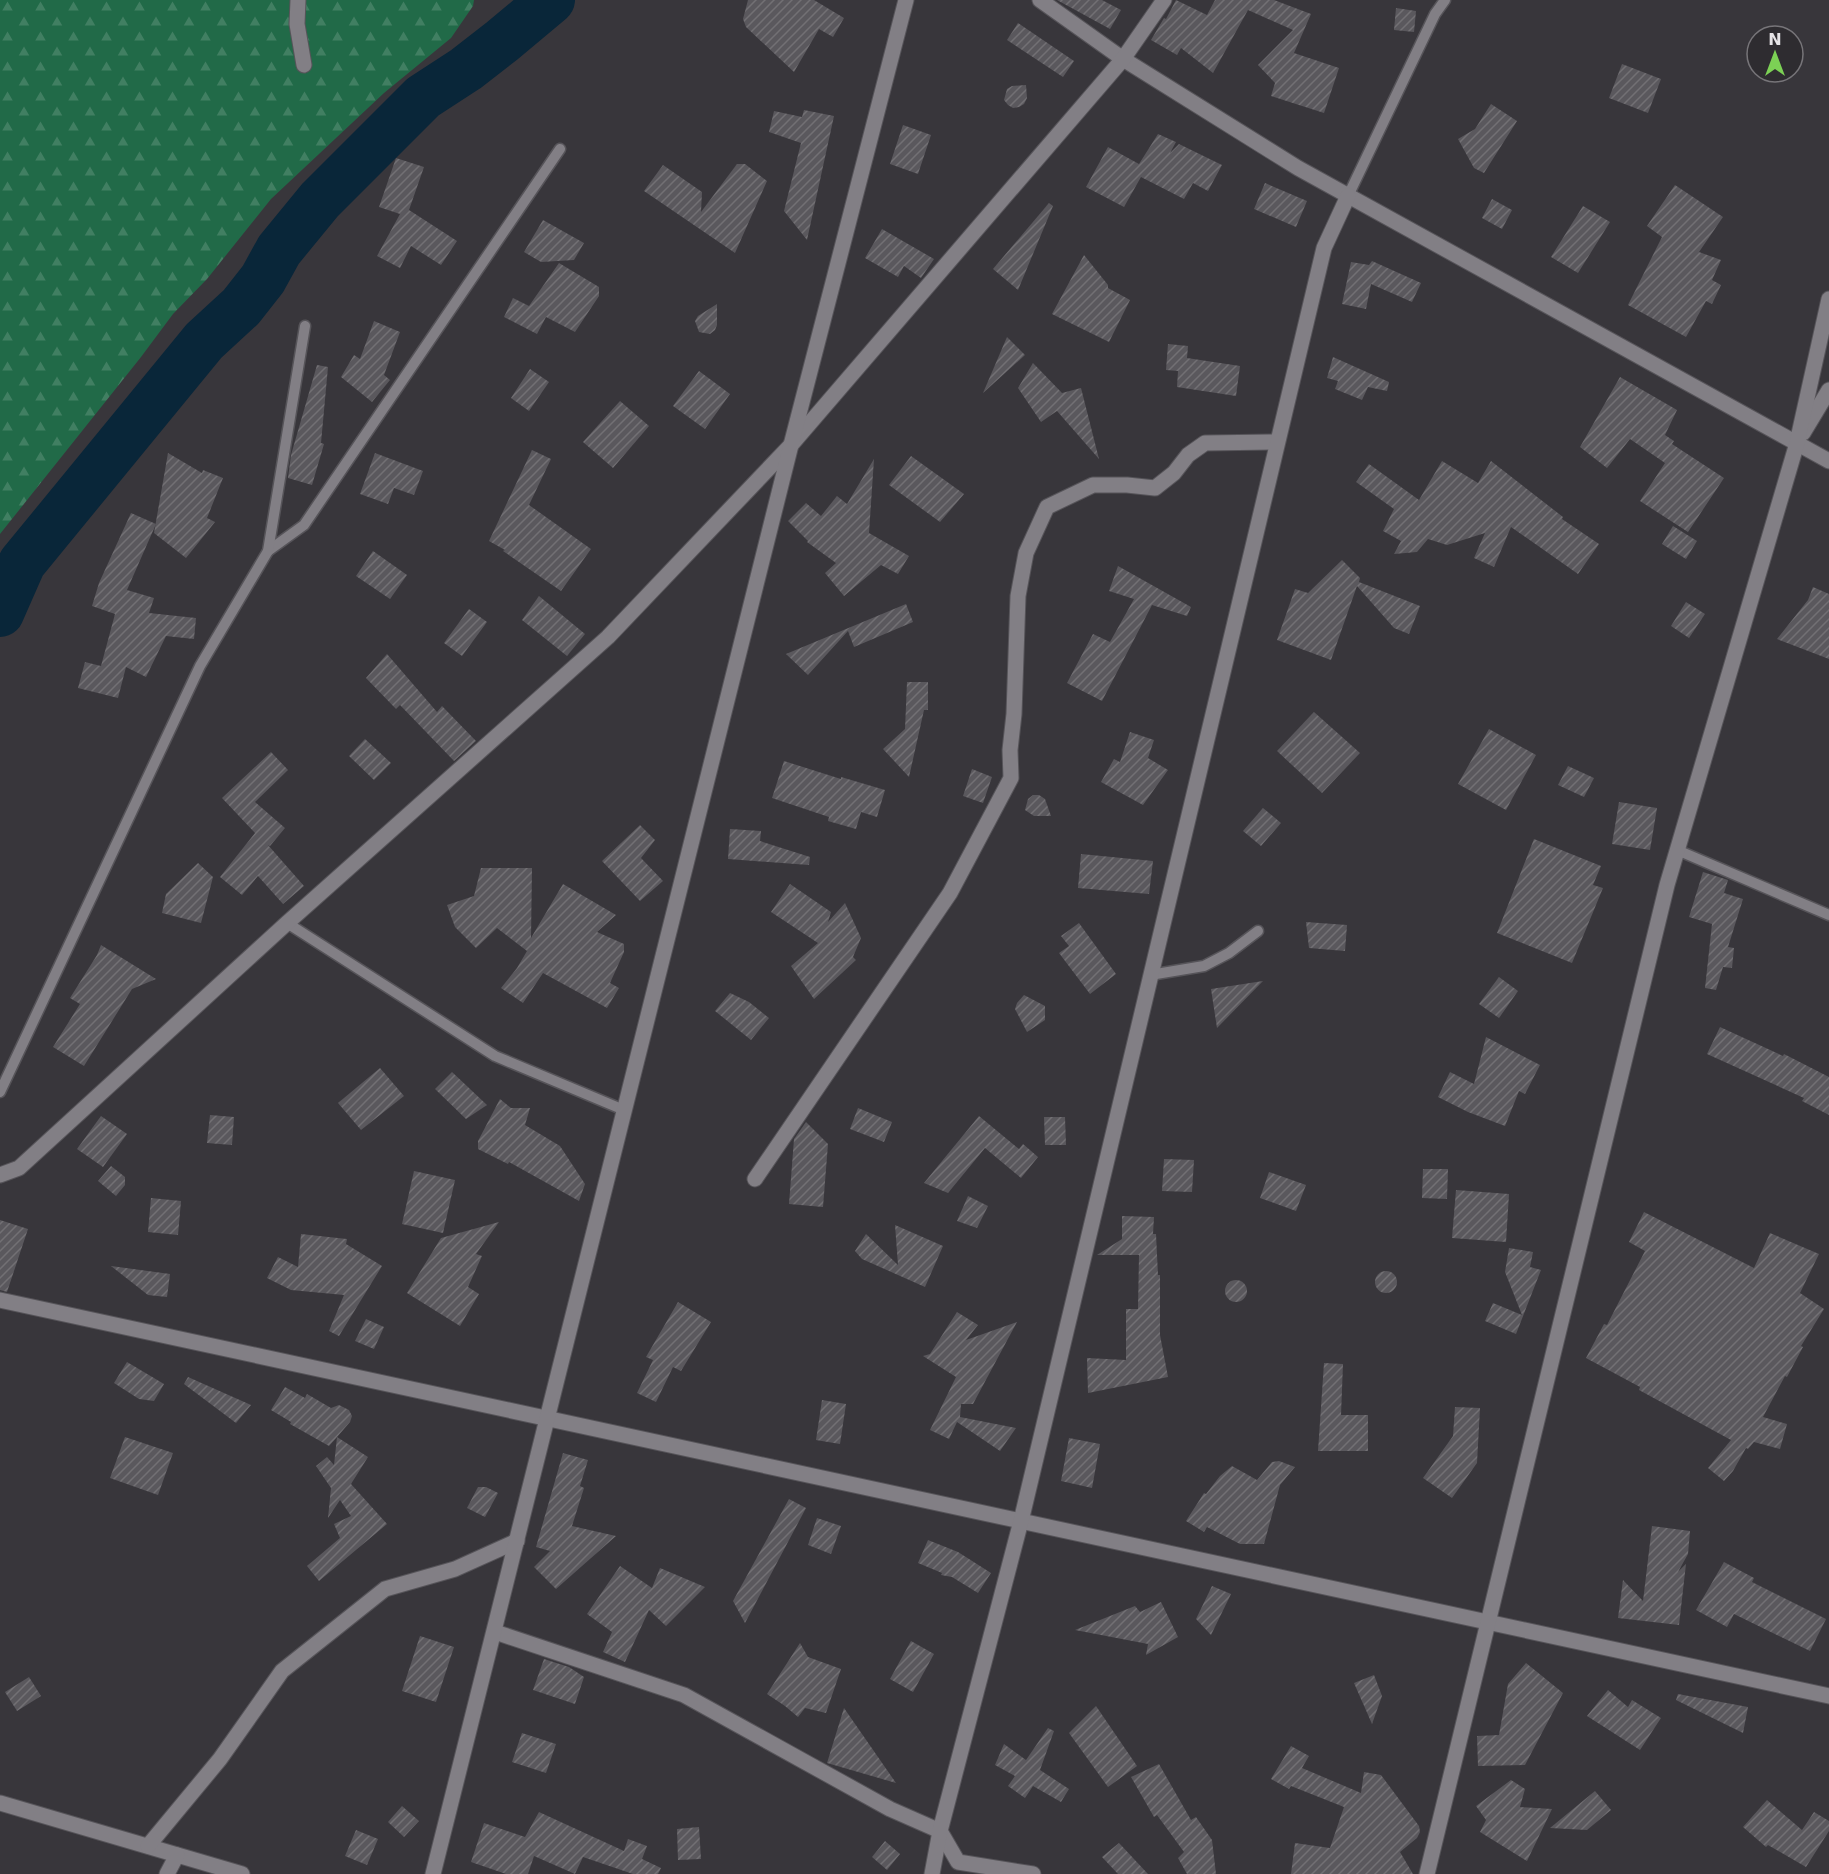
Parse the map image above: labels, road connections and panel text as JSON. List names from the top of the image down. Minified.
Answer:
{"north":"top"}
